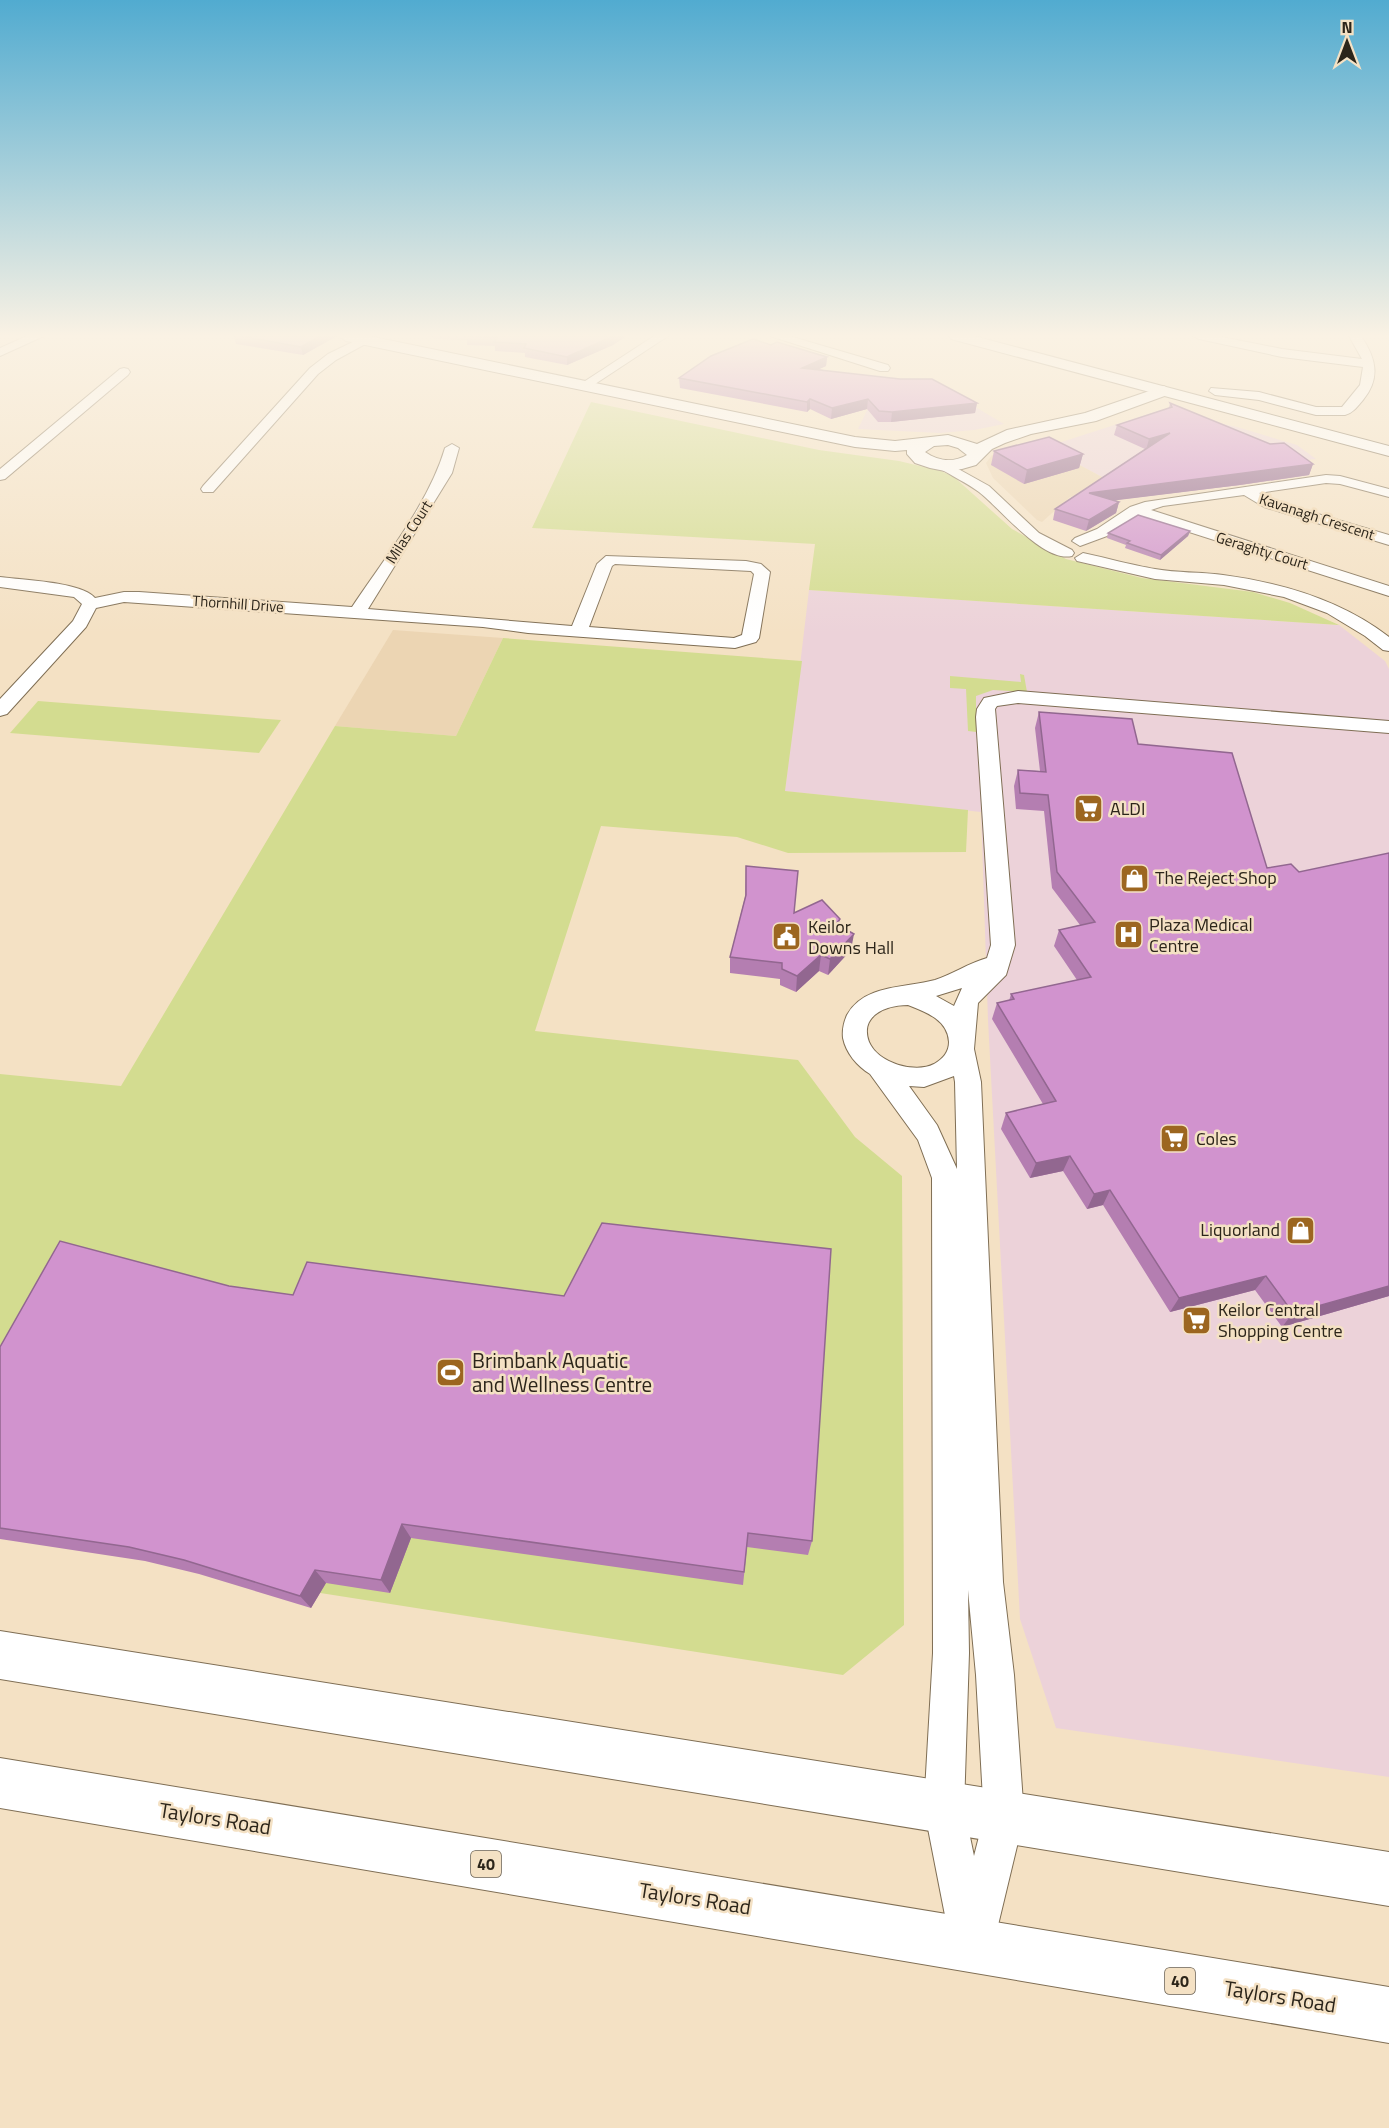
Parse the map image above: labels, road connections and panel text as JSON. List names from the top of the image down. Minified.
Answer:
{"streets":{"main road":["Taylors Road","40"],"street":["Kavanagh Crescent","Milas Court","Geraghty Court","Thornhill Drive"]},"crossings":[["Kavanagh Crescent","Geraghty Court"],["Milas Court","Thornhill Drive"]],"places":{"supermarket":["ALDI","Coles","Keilor Central Shopping Centre"],"shop":["The Reject Shop","Liquorland"],"hospital":["Plaza Medical Centre"],"public building":["Keilor Downs Hall"],"sports":["Brimbank Aquatic and Wellness Centre"]},"north":"top"}
